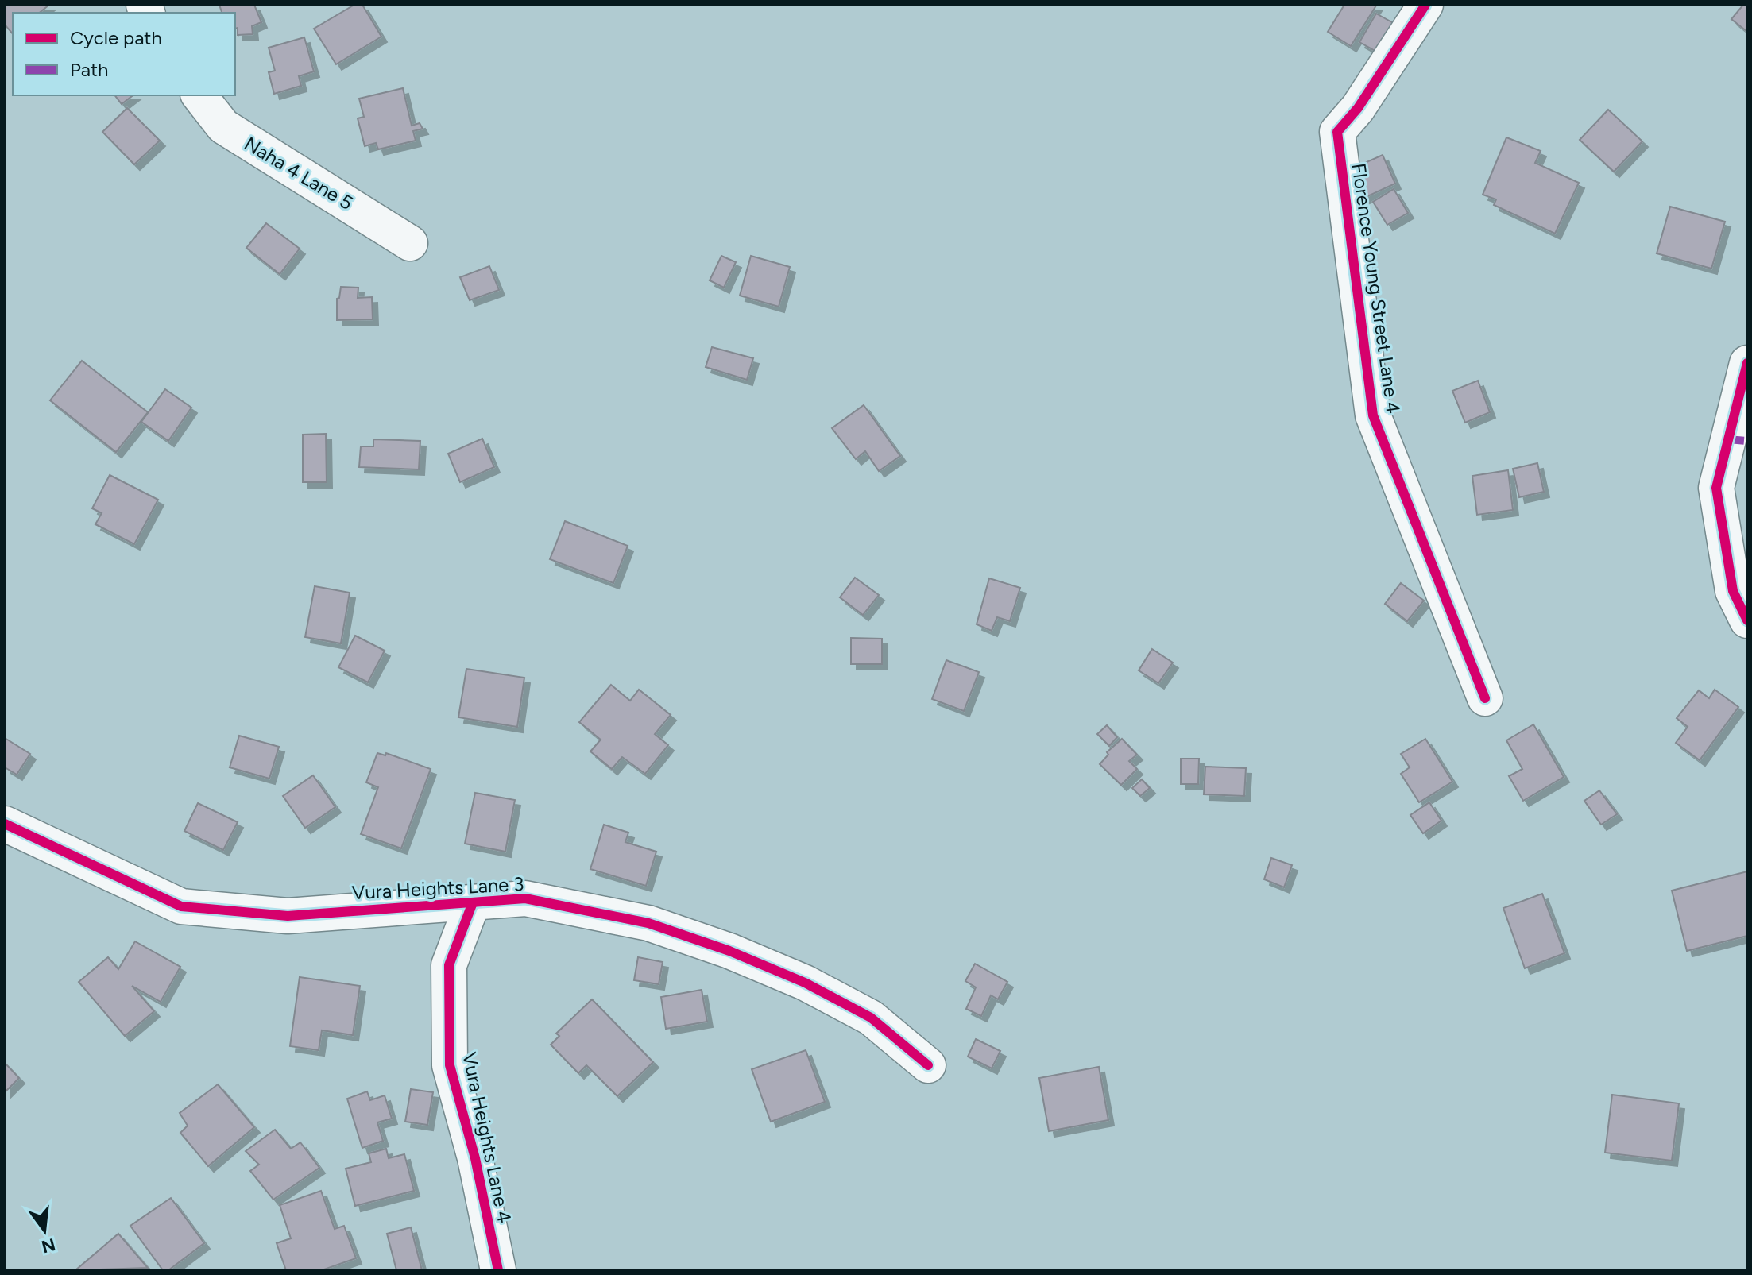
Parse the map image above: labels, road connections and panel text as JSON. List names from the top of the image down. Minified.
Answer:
{"streets":{"street":["Naha 4 Lane 5","Florence Young Street Lane 4","Vura Heights Lane 3","Vura Heights Lane 4"]},"crossings":[["Vura Heights Lane 3","Vura Heights Lane 4"]],"legend":["Cycle path","Path"],"north":"bottom"}
